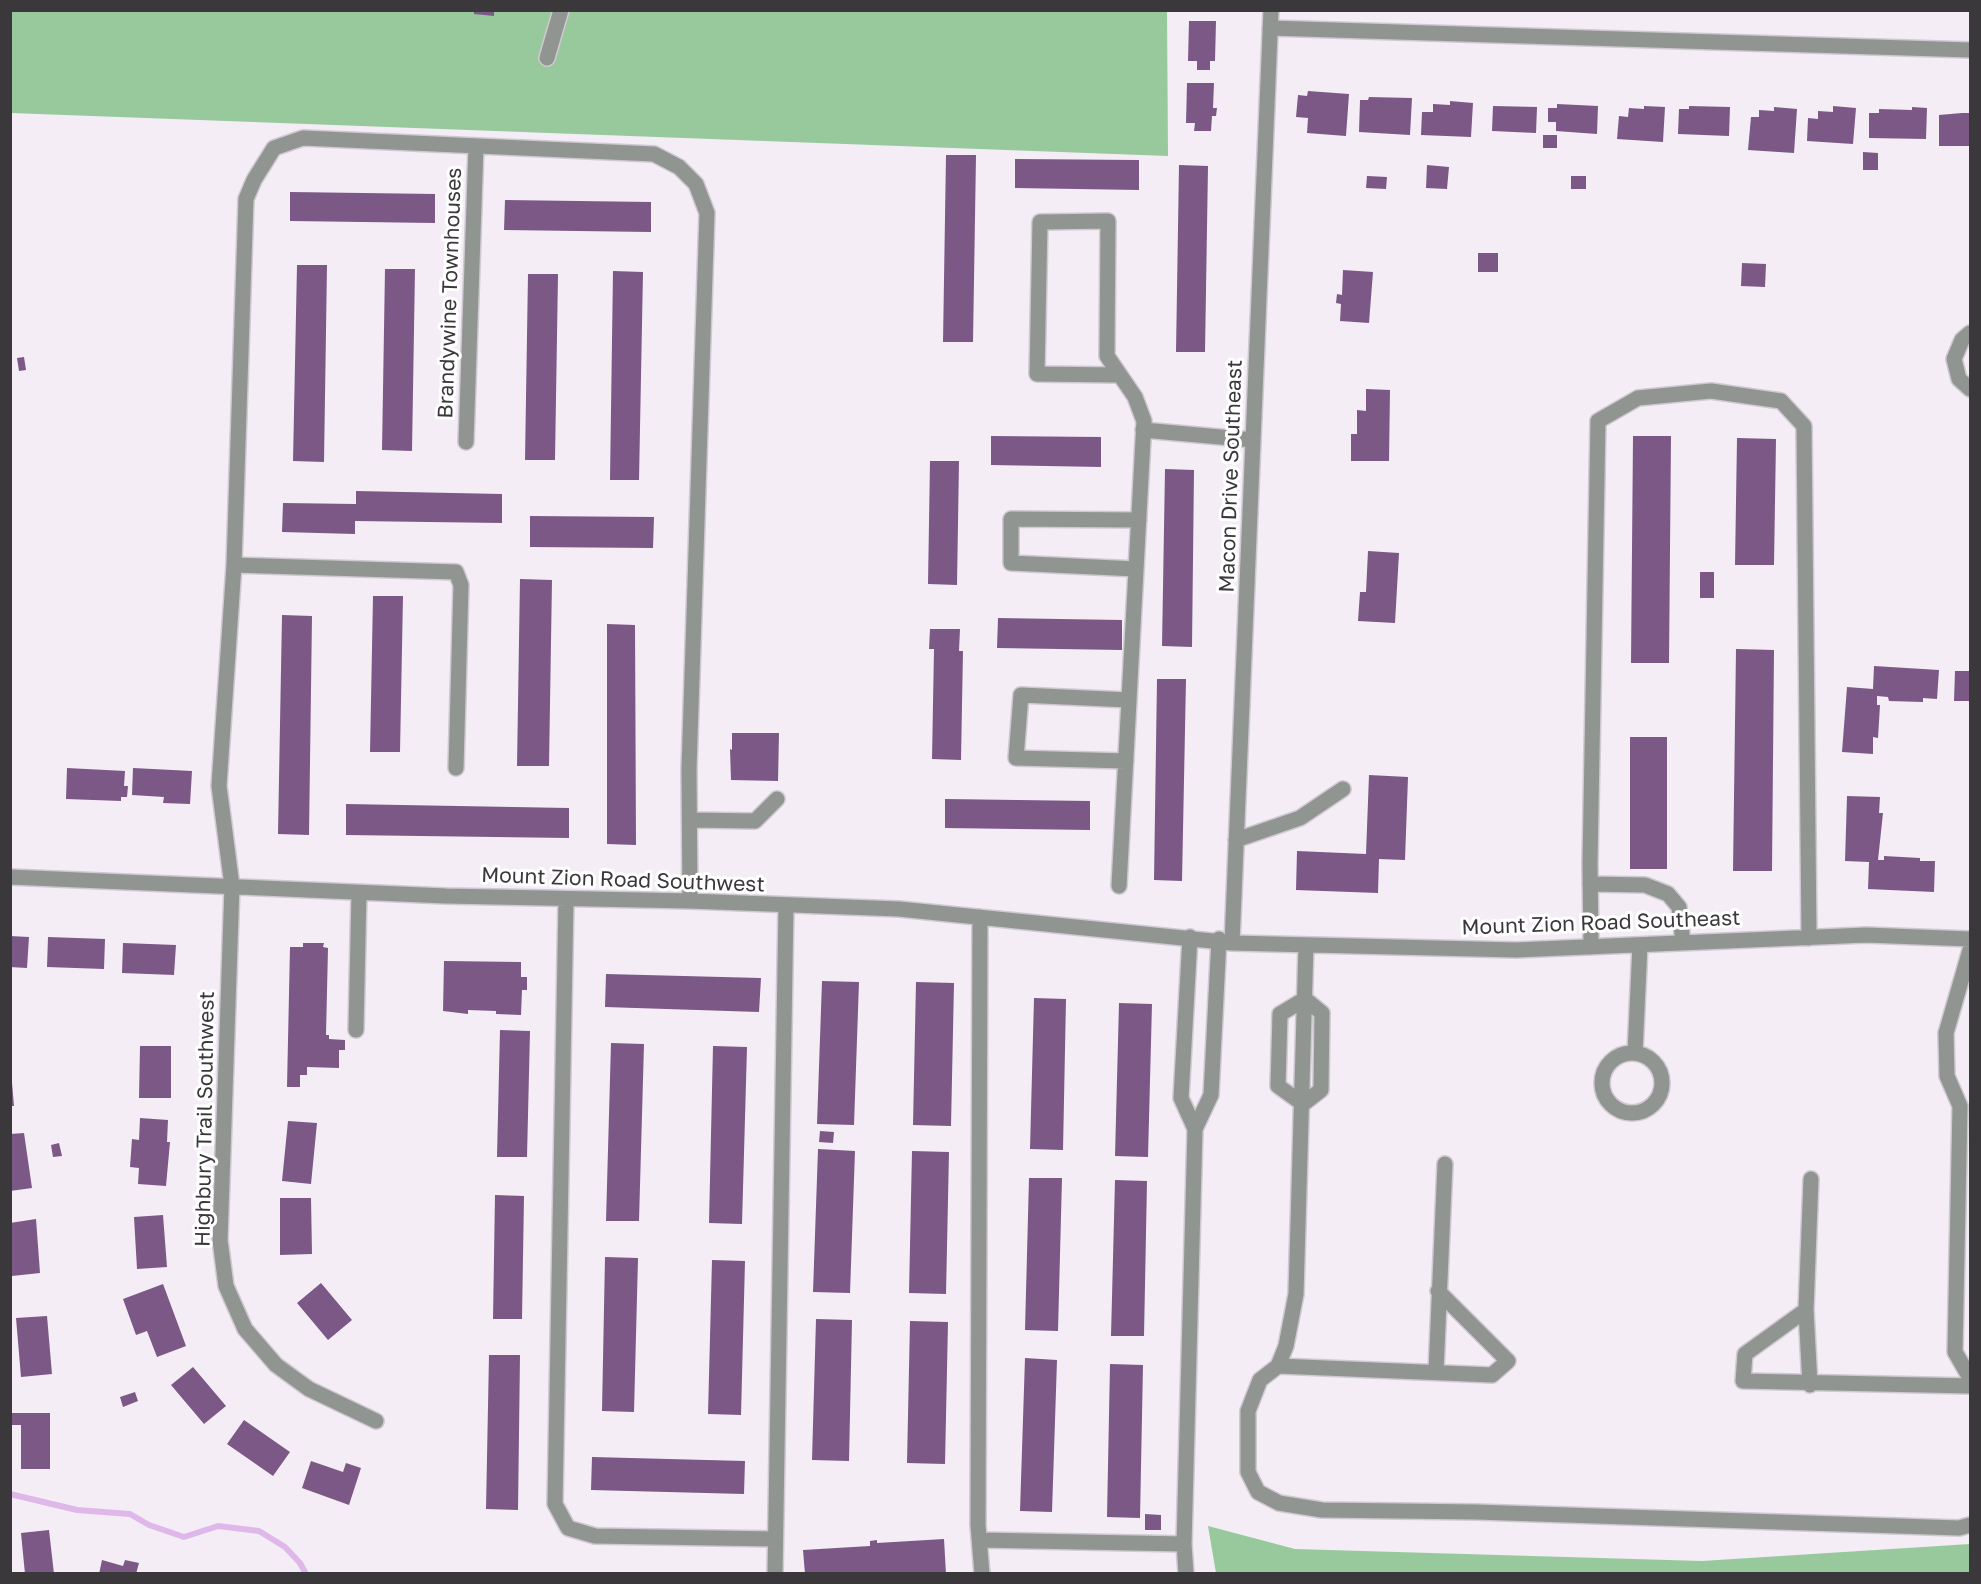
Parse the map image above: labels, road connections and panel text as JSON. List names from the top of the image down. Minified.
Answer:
{"streets":{"street":["Brandywine Townhouses","Macon Drive Southeast","Mount Zion Road Southwest","Mount Zion Road Southeast","Highbury Trail Southwest"]},"crossings":[["Brandywine Townhouses","Highbury Trail Southwest"],["Macon Drive Southeast","Mount Zion Road Southwest"],["Macon Drive Southeast","Mount Zion Road Southeast"],["Mount Zion Road Southwest","Mount Zion Road Southeast"],["Mount Zion Road Southwest","Highbury Trail Southwest"]]}
